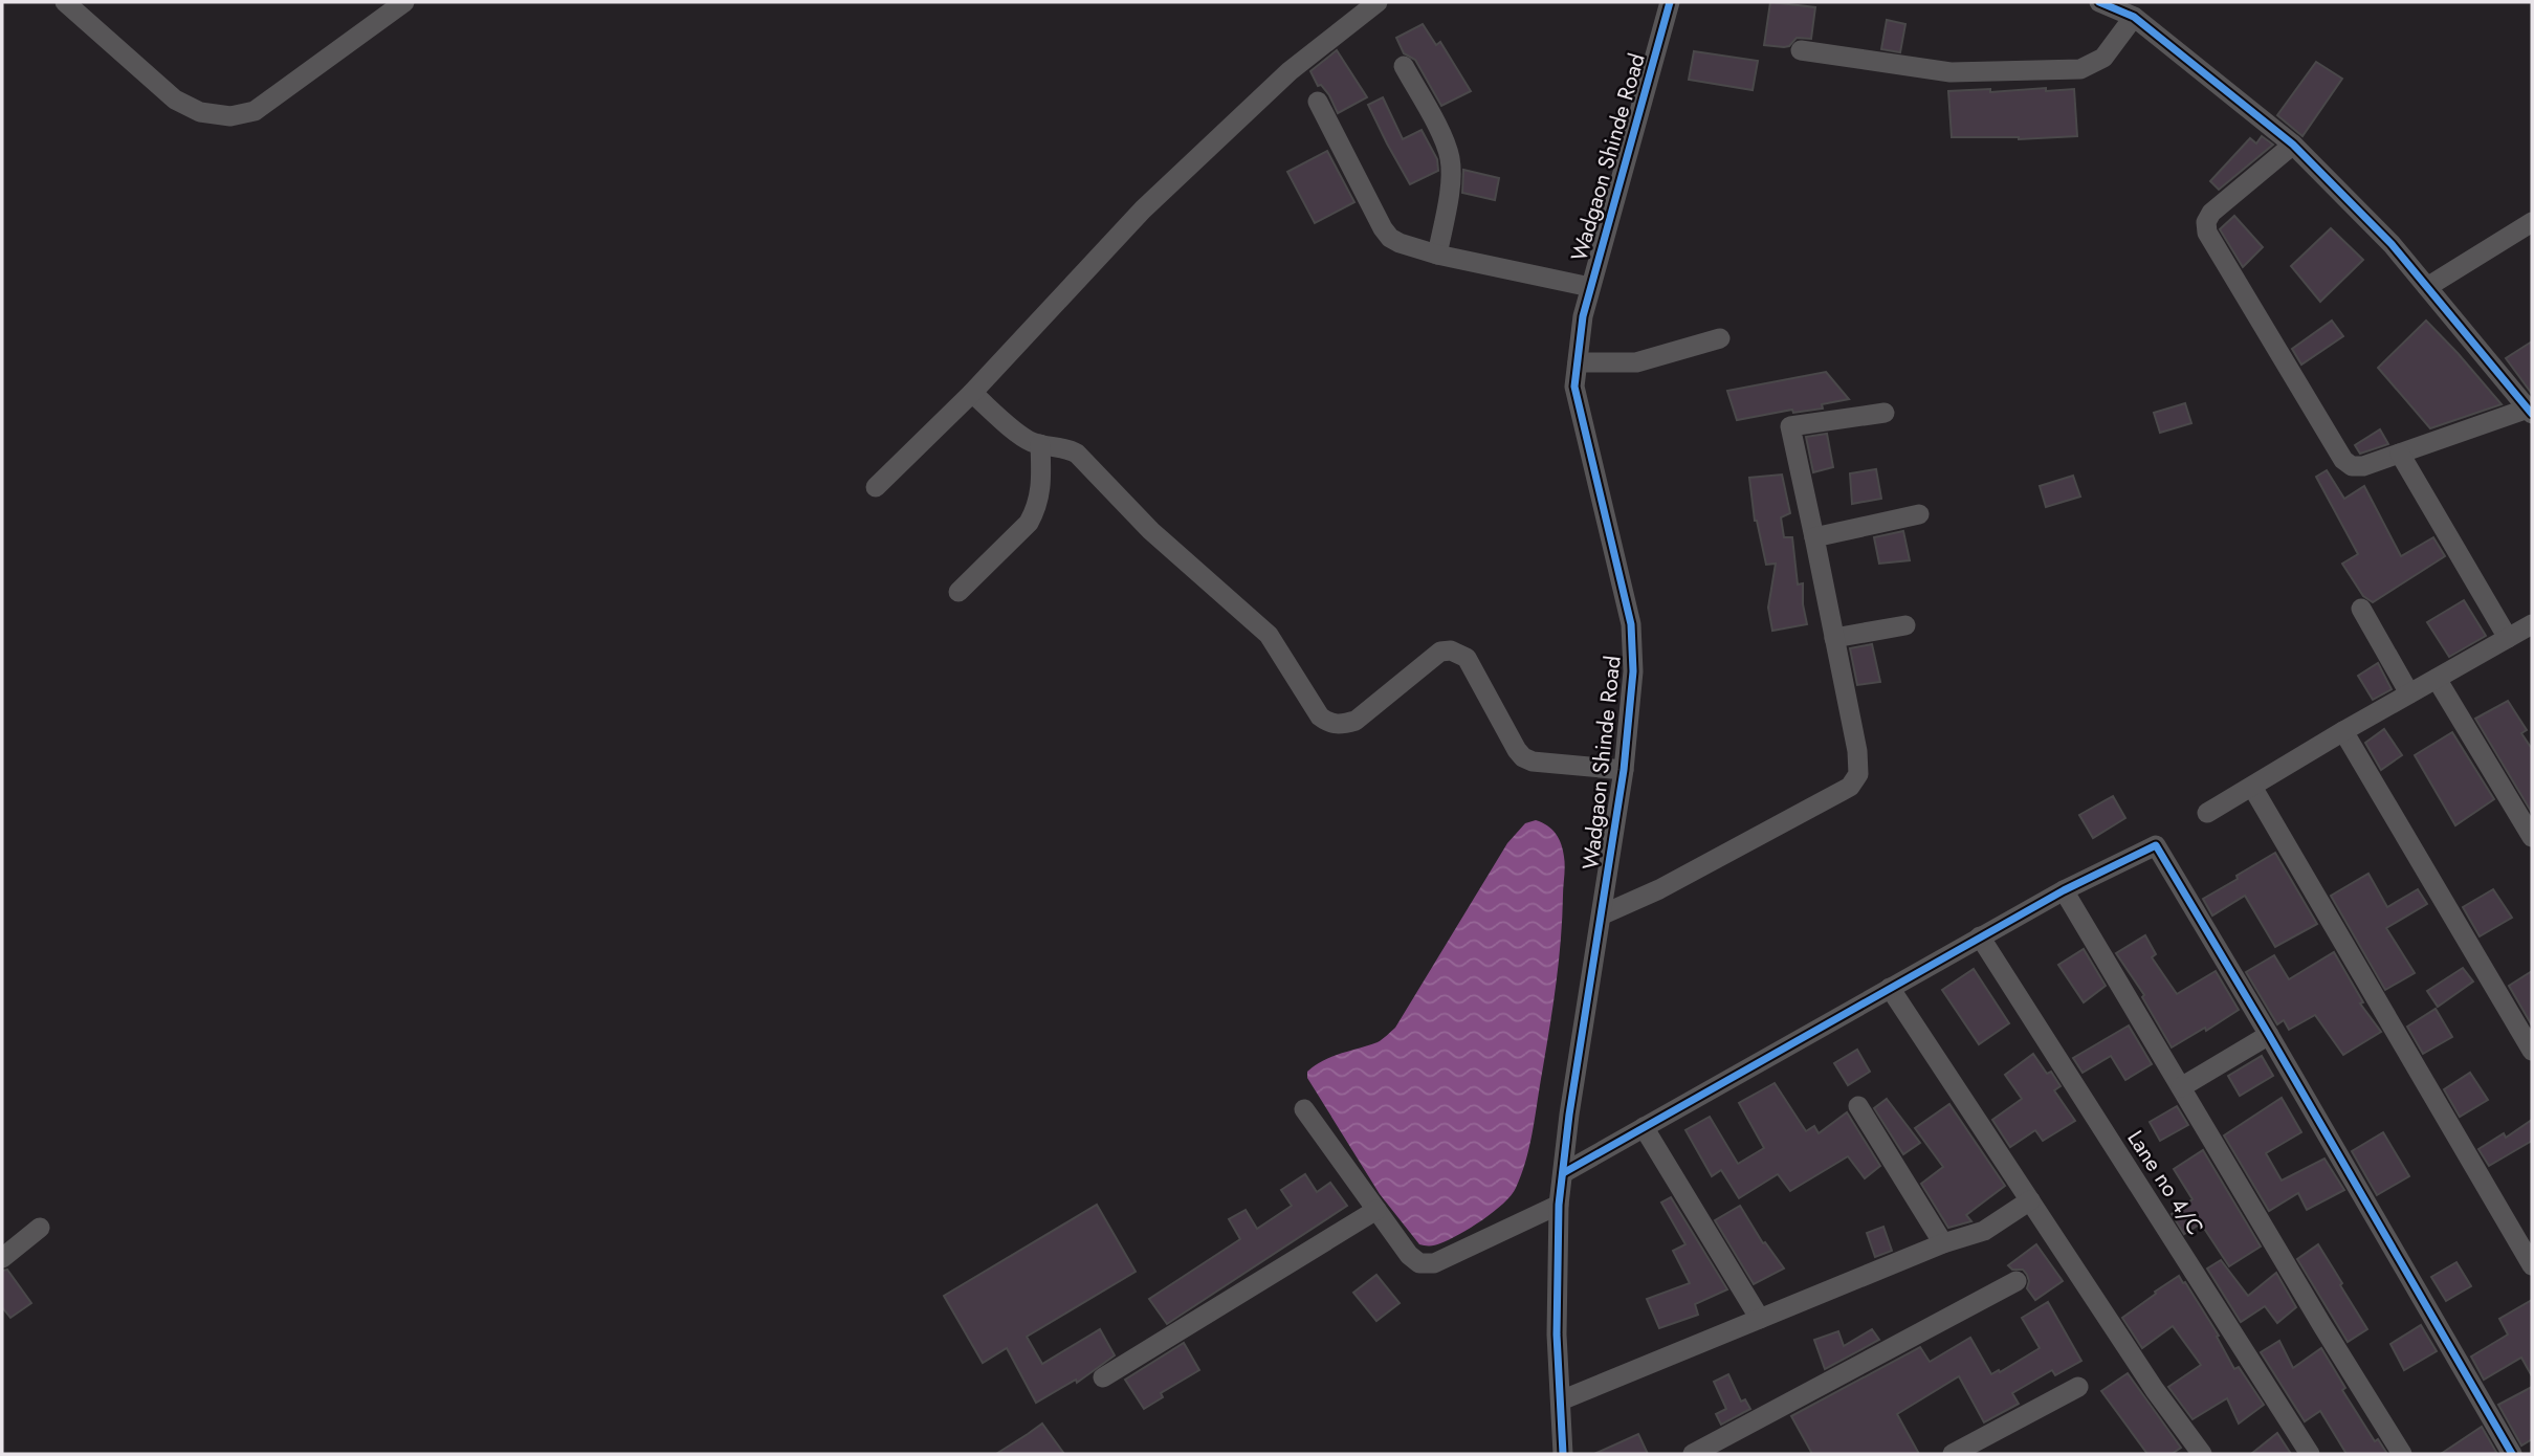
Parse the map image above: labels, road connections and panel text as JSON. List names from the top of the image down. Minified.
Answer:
{"streets":{"street":["Wadgaon Shinde Road","Lane no 4/C"]}}
